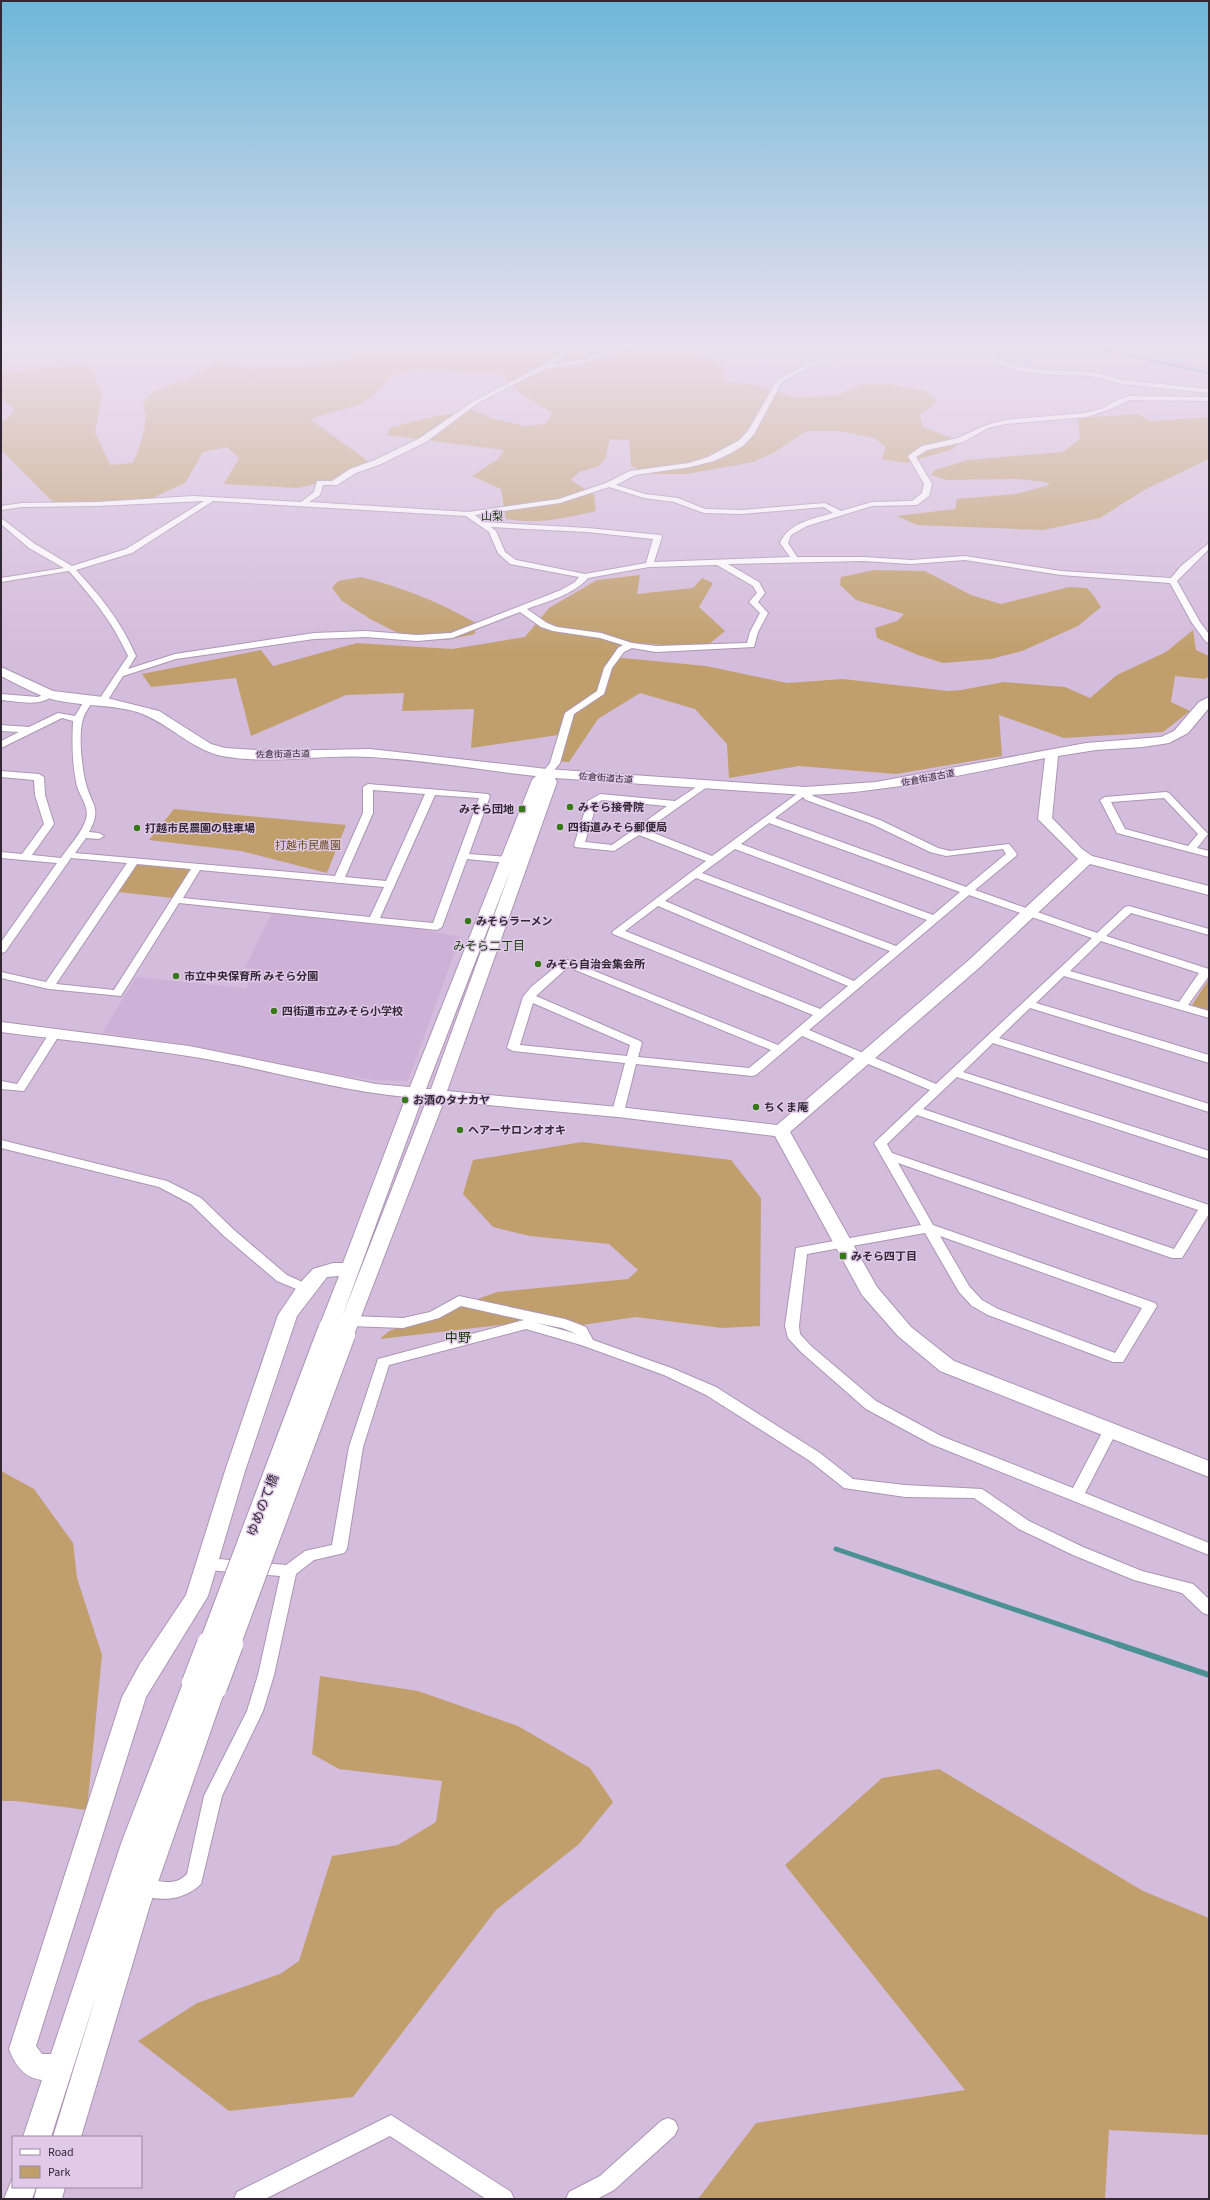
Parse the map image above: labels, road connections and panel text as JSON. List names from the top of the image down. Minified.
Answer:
{"streets":{"street":["佐倉街道古道","ゆめのて橋"]},"districts":["山梨","みそら二丁目","中野"],"parks":["打越市民農園"],"places":{"other":["みそら接骨院","四街道みそら郵便局","打越市民農園の駐車場","みそらラーメン","みそら自治会集会所","市立中央保育所 みそら分園","四街道市立みそら小学校","お酒のタナカヤ","ちくま庵","ヘアーサロンオオキ"],"transit":["みそら団地","みそら四丁目"]},"legend":["Road","Park"]}
